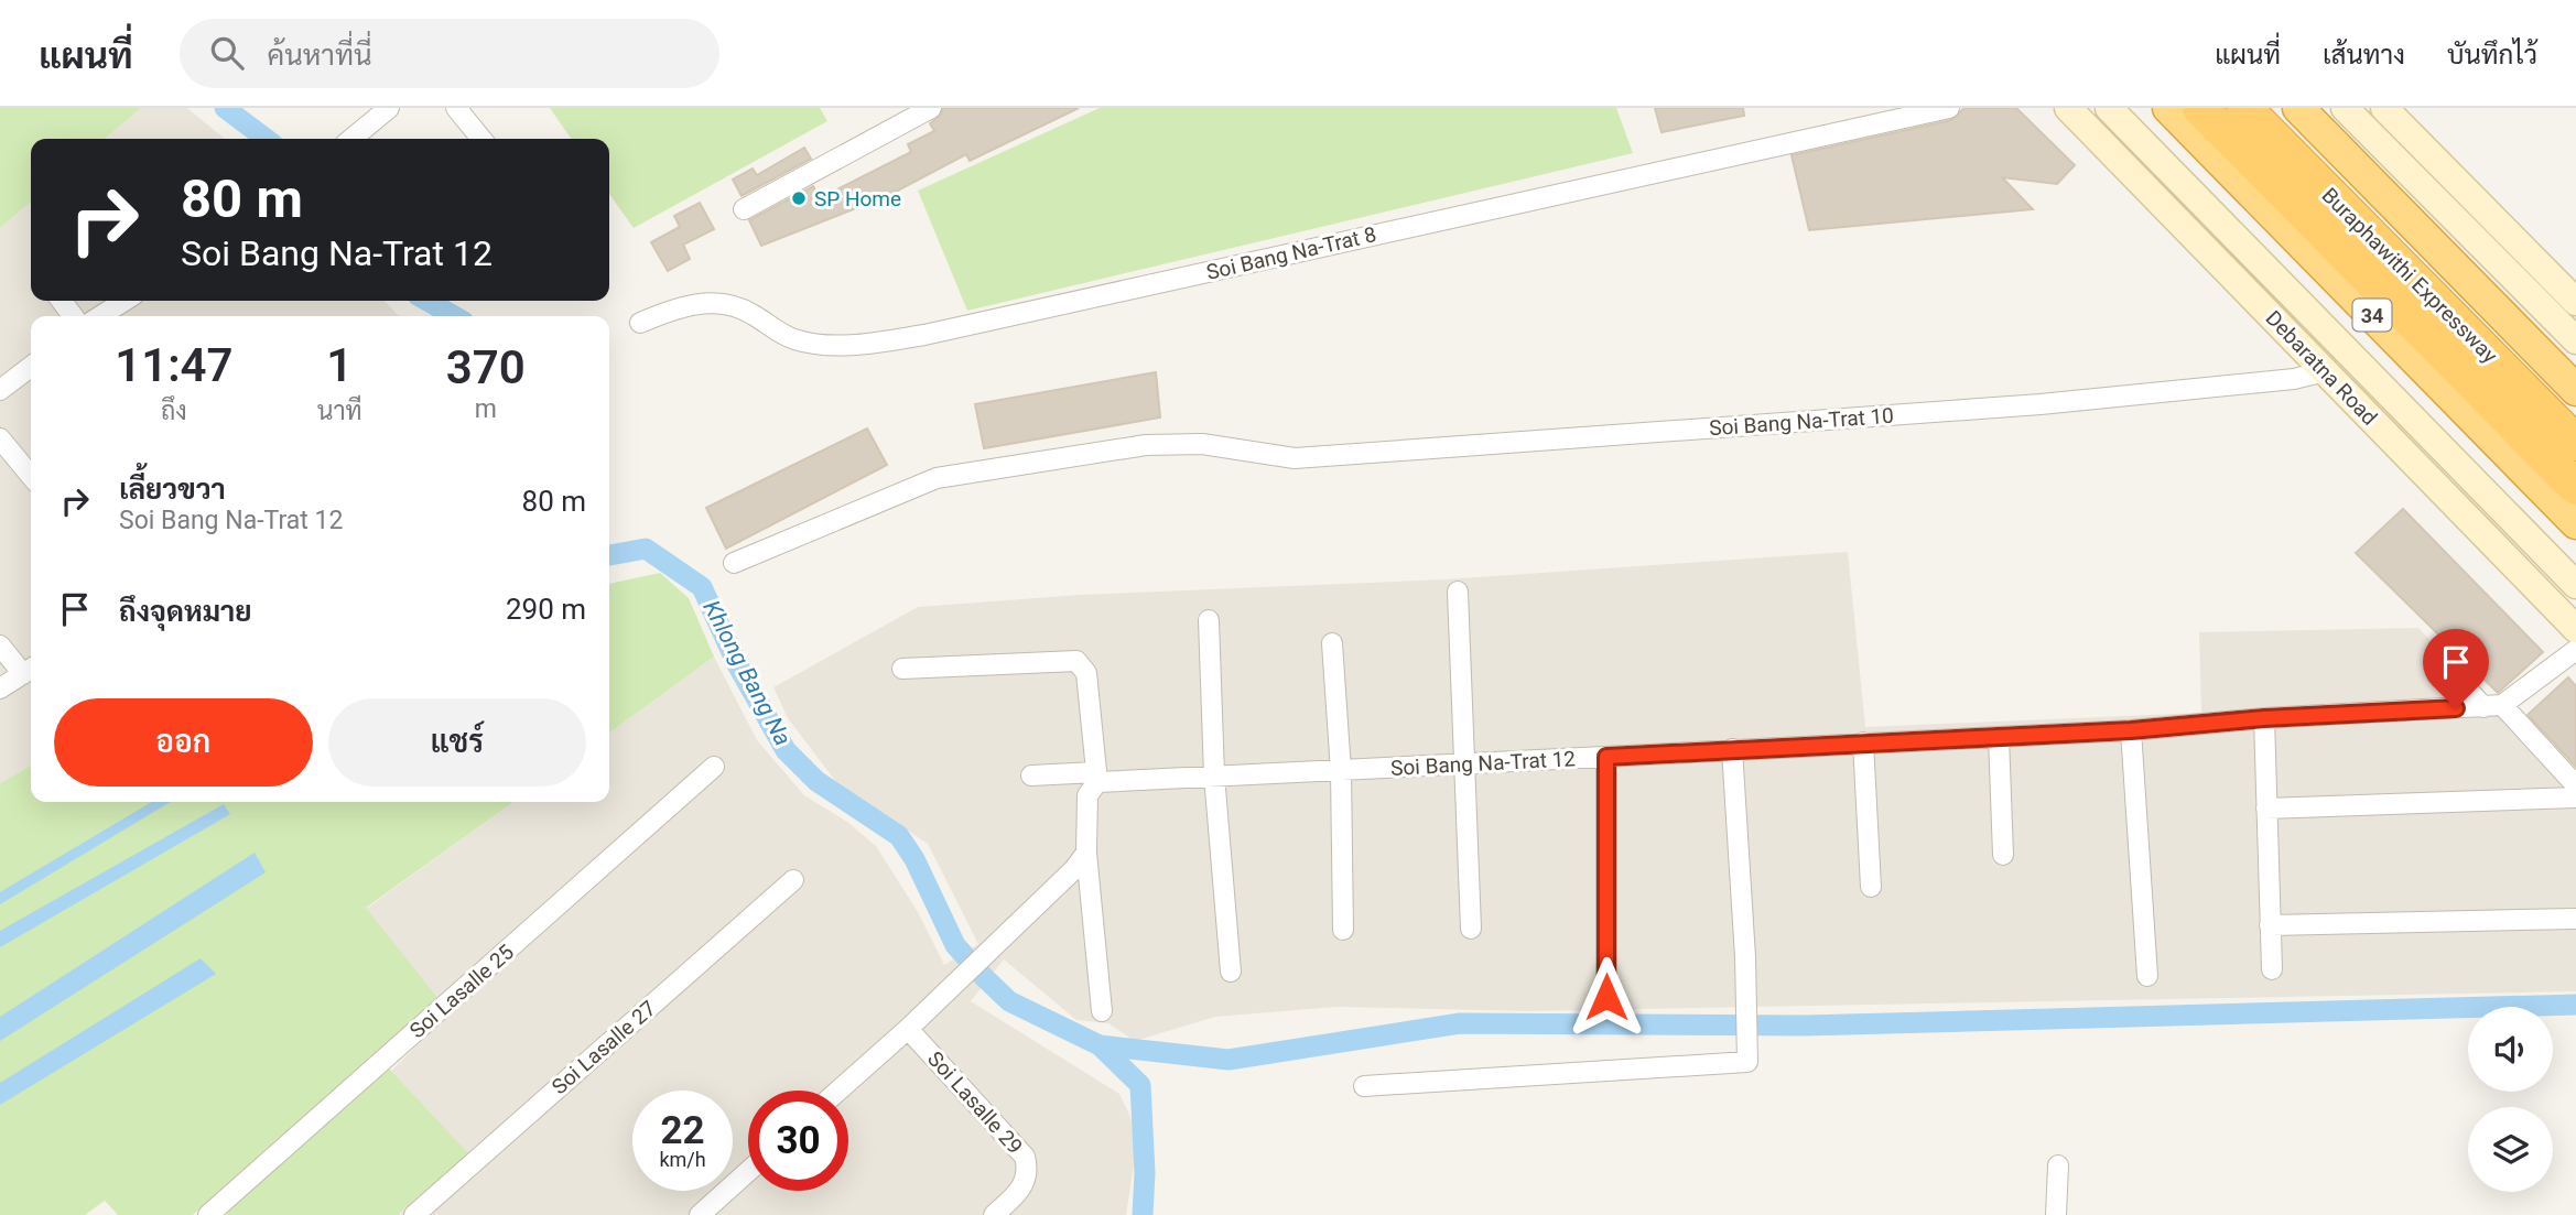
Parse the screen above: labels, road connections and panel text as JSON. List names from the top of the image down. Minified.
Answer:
{"streets":{"highway":["Buraphawithi Expressway","34"],"main road":["Debaratna Road"],"street":["Soi Bang Na-Trat 8","Soi Bang Na-Trat 10","Soi Bang Na-Trat 12","Soi Lasalle 25","Soi Lasalle 27","Soi Lasalle 29"]},"crossings":[["Debaratna Road","Soi Bang Na-Trat 10"]],"water":["Khlong Bang Na"],"places":["SP Home"],"page":{"header":"แผนที่","search":"ค้นหาที่นี่","nav":["แผนที่","เส้นทาง","บันทึกไว้"],"turn":["80 m","Soi Bang Na-Trat 12"],"eta":["11:47","ถึง","1","นาที","370","m"],"list":[{"name":"เลี้ยวขวา","note":"Soi Bang Na-Trat 12","value":"80 m"},{"name":"ถึงจุดหมาย","value":"290 m"}],"buttons":["ออก","แชร์"],"speed":"22 km/h","limit":"30"}}
